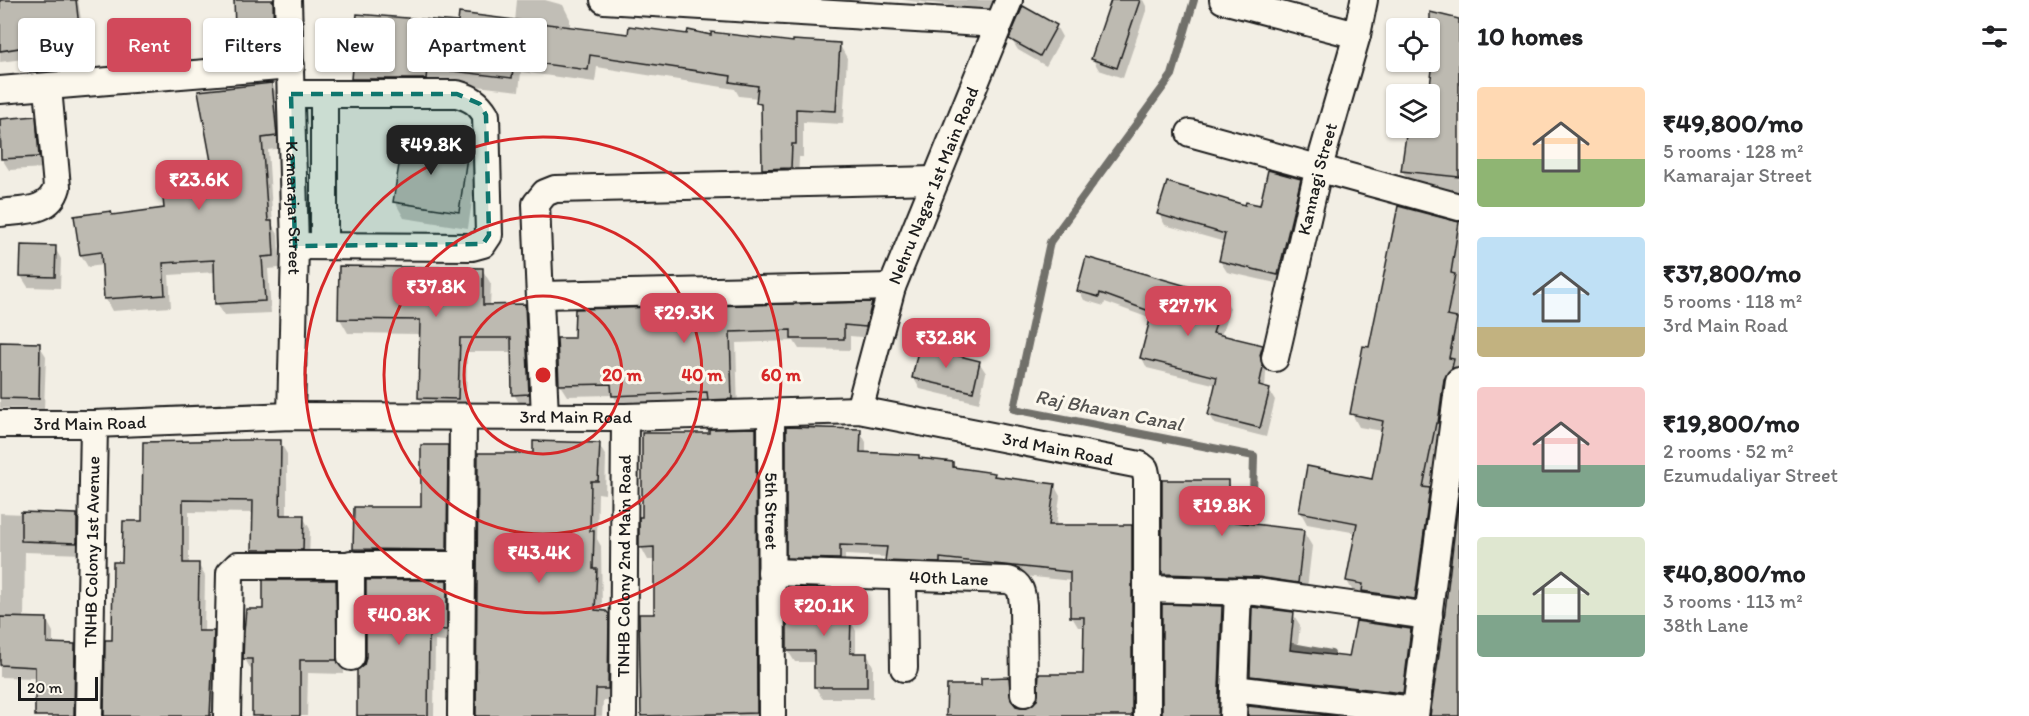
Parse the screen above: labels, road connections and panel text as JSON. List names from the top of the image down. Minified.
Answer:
{"streets":{"street":["Kannagi Street","Nehru Nagar 1st Main Road","Kamarajar Street","3rd Main Road","5th Street","TNHB Colony 1st Avenue","TNHB Colony 2nd Main Road","40th Lane"]},"crossings":[["Nehru Nagar 1st Main Road","3rd Main Road"],["Kamarajar Street","3rd Main Road"],["3rd Main Road","5th Street"],["3rd Main Road","TNHB Colony 1st Avenue"],["3rd Main Road","TNHB Colony 2nd Main Road"],["5th Street","40th Lane"]],"water":["Raj Bhavan Canal"],"scale_bar":"20 m","page":{"heading":"10 homes","chip":["Buy","Rent","Filters","New","Apartment"],"list":[{"name":"₹49,800/mo","note":"5 rooms · 128 m² · Kamarajar Street"},{"name":"₹37,800/mo","note":"5 rooms · 118 m² · 3rd Main Road"},{"name":"₹19,800/mo","note":"2 rooms · 52 m² · Ezumudaliyar Street"},{"name":"₹40,800/mo","note":"3 rooms · 113 m² · 38th Lane"}],"price":["₹49.8K","₹23.6K","₹37.8K","₹27.7K","₹29.3K","₹32.8K","₹19.8K","₹43.4K","₹20.1K","₹40.8K"],"scale":"20 m"},"rings":["20 m","40 m","60 m"]}
